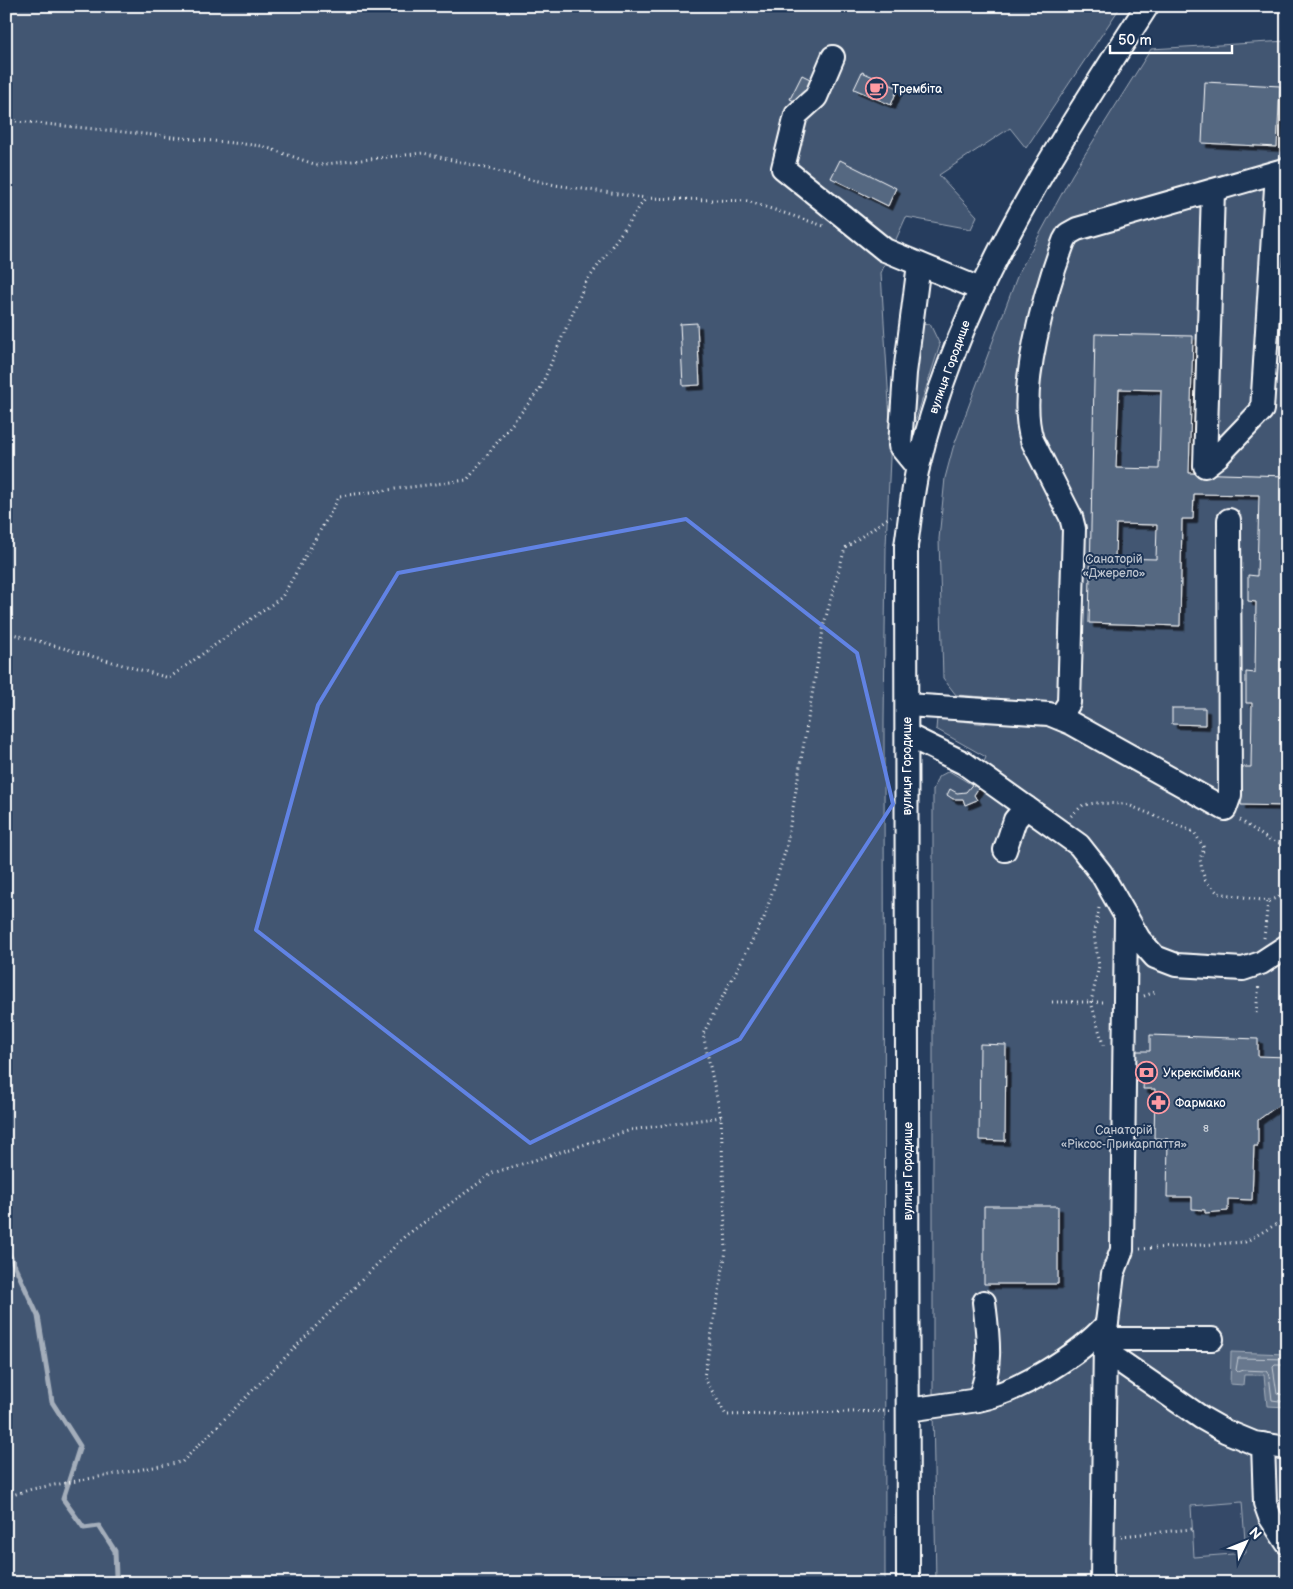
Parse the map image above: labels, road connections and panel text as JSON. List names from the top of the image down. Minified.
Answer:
{"streets":{"street":["вулиця Городище"]},"parks":["Санаторій «Джерело»","Санаторій «Ріксос-Прикарпаття»"],"places":{"cafe":["Трембіта"],"bank":["Укрексімбанк"],"pharmacy":["Фармако"]},"house_numbers":["8"],"scale_bar":"50 m","north":"top right"}
